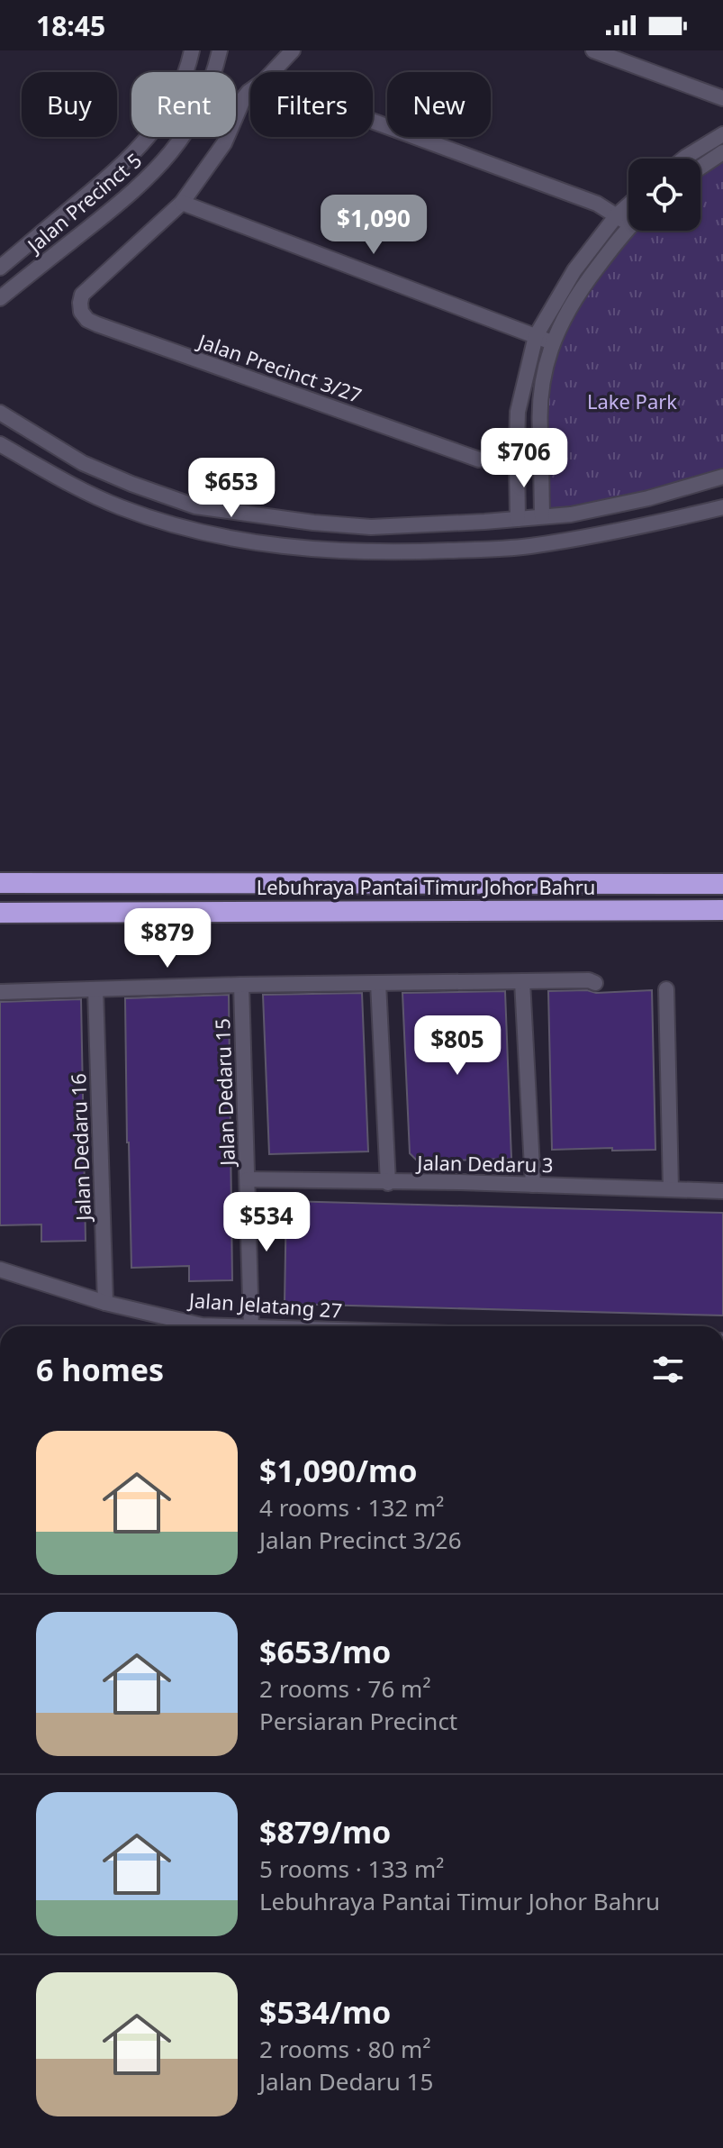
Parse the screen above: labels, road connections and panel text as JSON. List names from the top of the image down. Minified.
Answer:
{"streets":{"highway":["Lebuhraya Pantai Timur Johor Bahru"],"street":["Jalan Precinct 5","Jalan Precinct 3/27","Jalan Dedaru 15","Jalan Dedaru 16","Jalan Dedaru 3","Jalan Jelatang 27"]},"crossings":[["Jalan Dedaru 15","Jalan Dedaru 3"],["Jalan Dedaru 16","Jalan Jelatang 27"]],"parks":["Lake Park"],"page":{"status":"18:45","chip":["Buy","Rent","Filters","New"],"price":["$1,090","$706","$653","$879","$805","$534"],"heading":"6 homes","list":[{"name":"$1,090/mo","note":"4 rooms · 132 m² · Jalan Precinct 3/26"},{"name":"$653/mo","note":"2 rooms · 76 m² · Persiaran Precinct"},{"name":"$879/mo","note":"5 rooms · 133 m² · Lebuhraya Pantai Timur Johor Bahru"},{"name":"$534/mo","note":"2 rooms · 80 m² · Jalan Dedaru 15"}]}}
